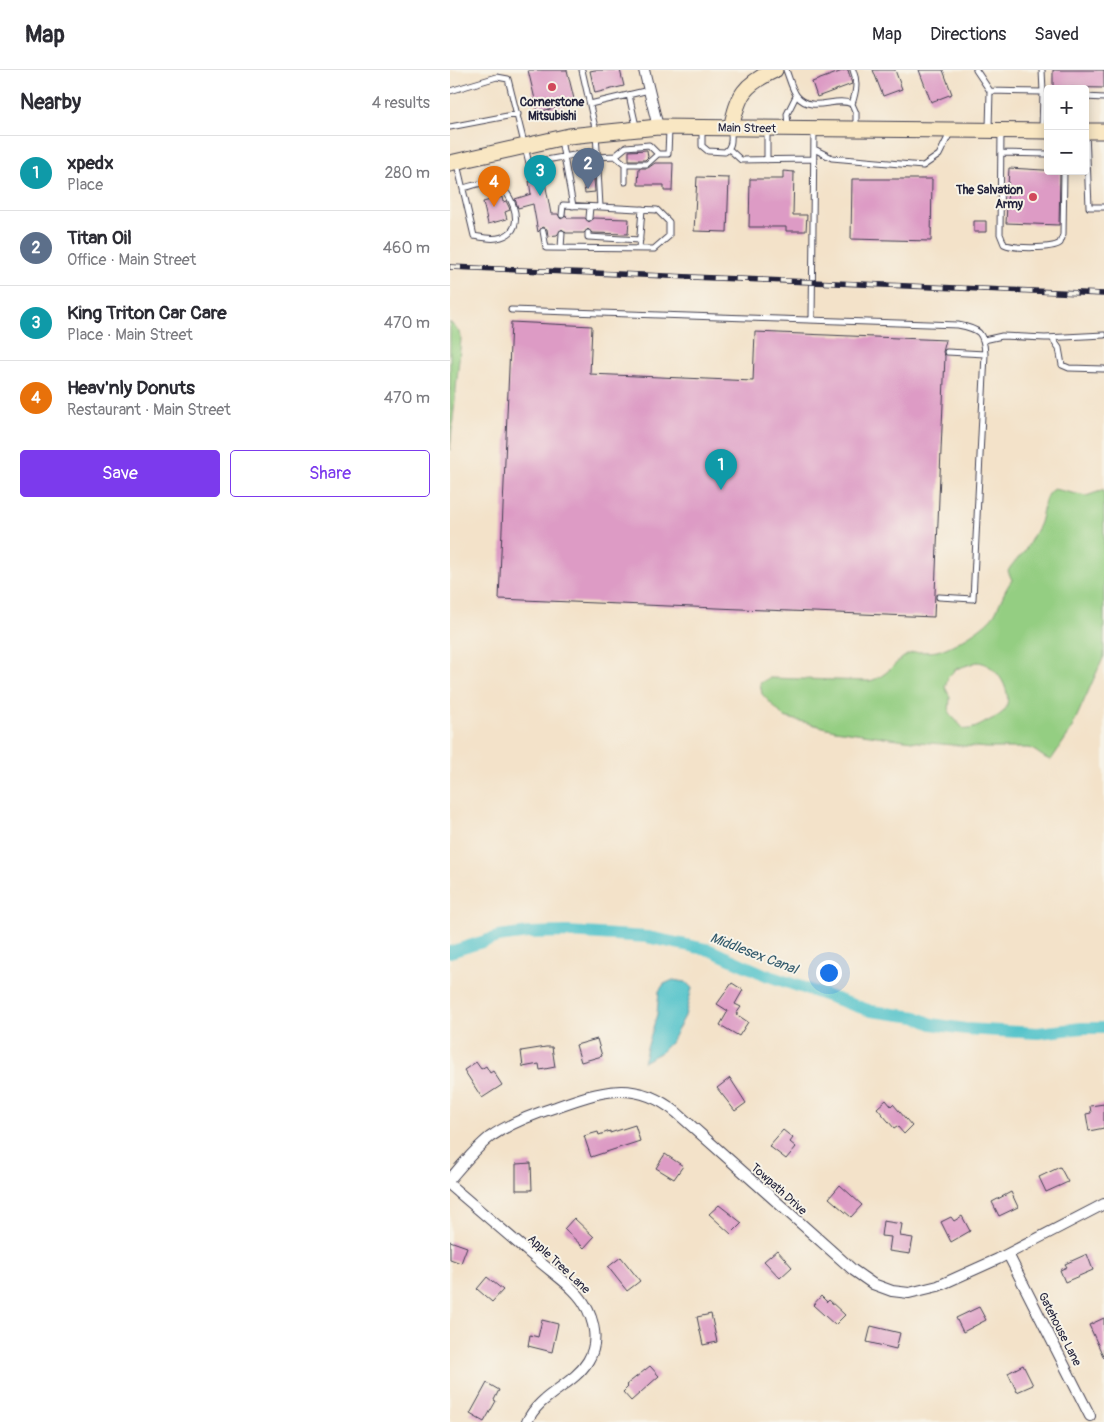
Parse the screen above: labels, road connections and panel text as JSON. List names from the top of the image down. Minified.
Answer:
{"streets":{"main road":["Main Street"],"street":["Towpath Drive","Apple Tree Lane","Gatehouse Lane"]},"crossings":[["Towpath Drive","Gatehouse Lane"]],"water":["Middlesex Canal"],"places":["Cornerstone Mitsubishi","The Salvation Army"],"page":{"header":"Map","nav":["Map","Directions","Saved"],"heading":["Nearby","4 results"],"map_buttons":["+","−"],"list":[{"mark":"1","name":"xpedx","note":"Place","value":"280 m"},{"mark":"2","name":"Titan Oil","note":"Office · Main Street","value":"460 m"},{"mark":"3","name":"King Triton Car Care","note":"Place · Main Street","value":"470 m"},{"mark":"4","name":"Heav'nly Donuts","note":"Restaurant · Main Street","value":"470 m"}],"pins":["2","3","4","1"],"buttons":["Save","Share"]}}
